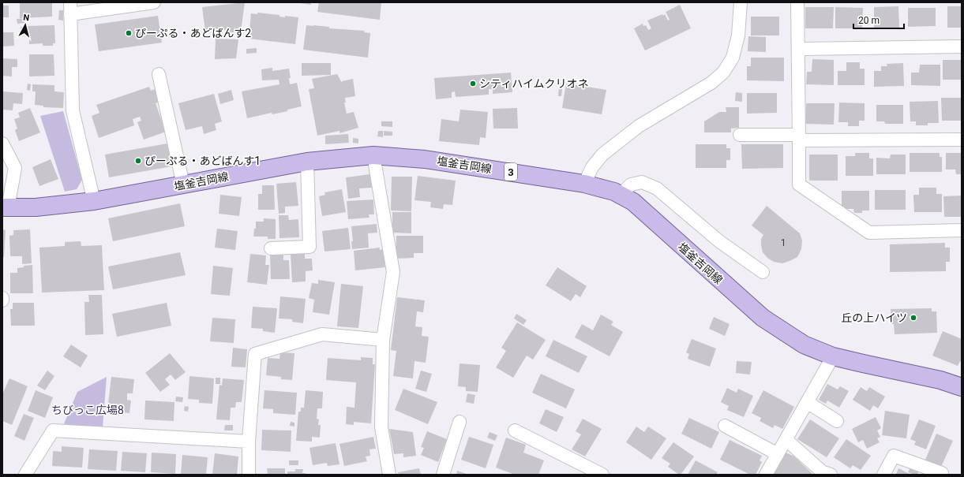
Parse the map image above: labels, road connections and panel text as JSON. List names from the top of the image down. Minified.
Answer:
{"streets":{"main road":["塩釜吉岡線","3"]},"parks":["ちびっこ広場8"],"places":["ぴーぷる・あどばんす2","シティハイムクリオネ","ぴーぷる・あどばんす1","丘の上ハイツ"],"house_numbers":["1"],"scale_bar":"20 m","north":"top"}
